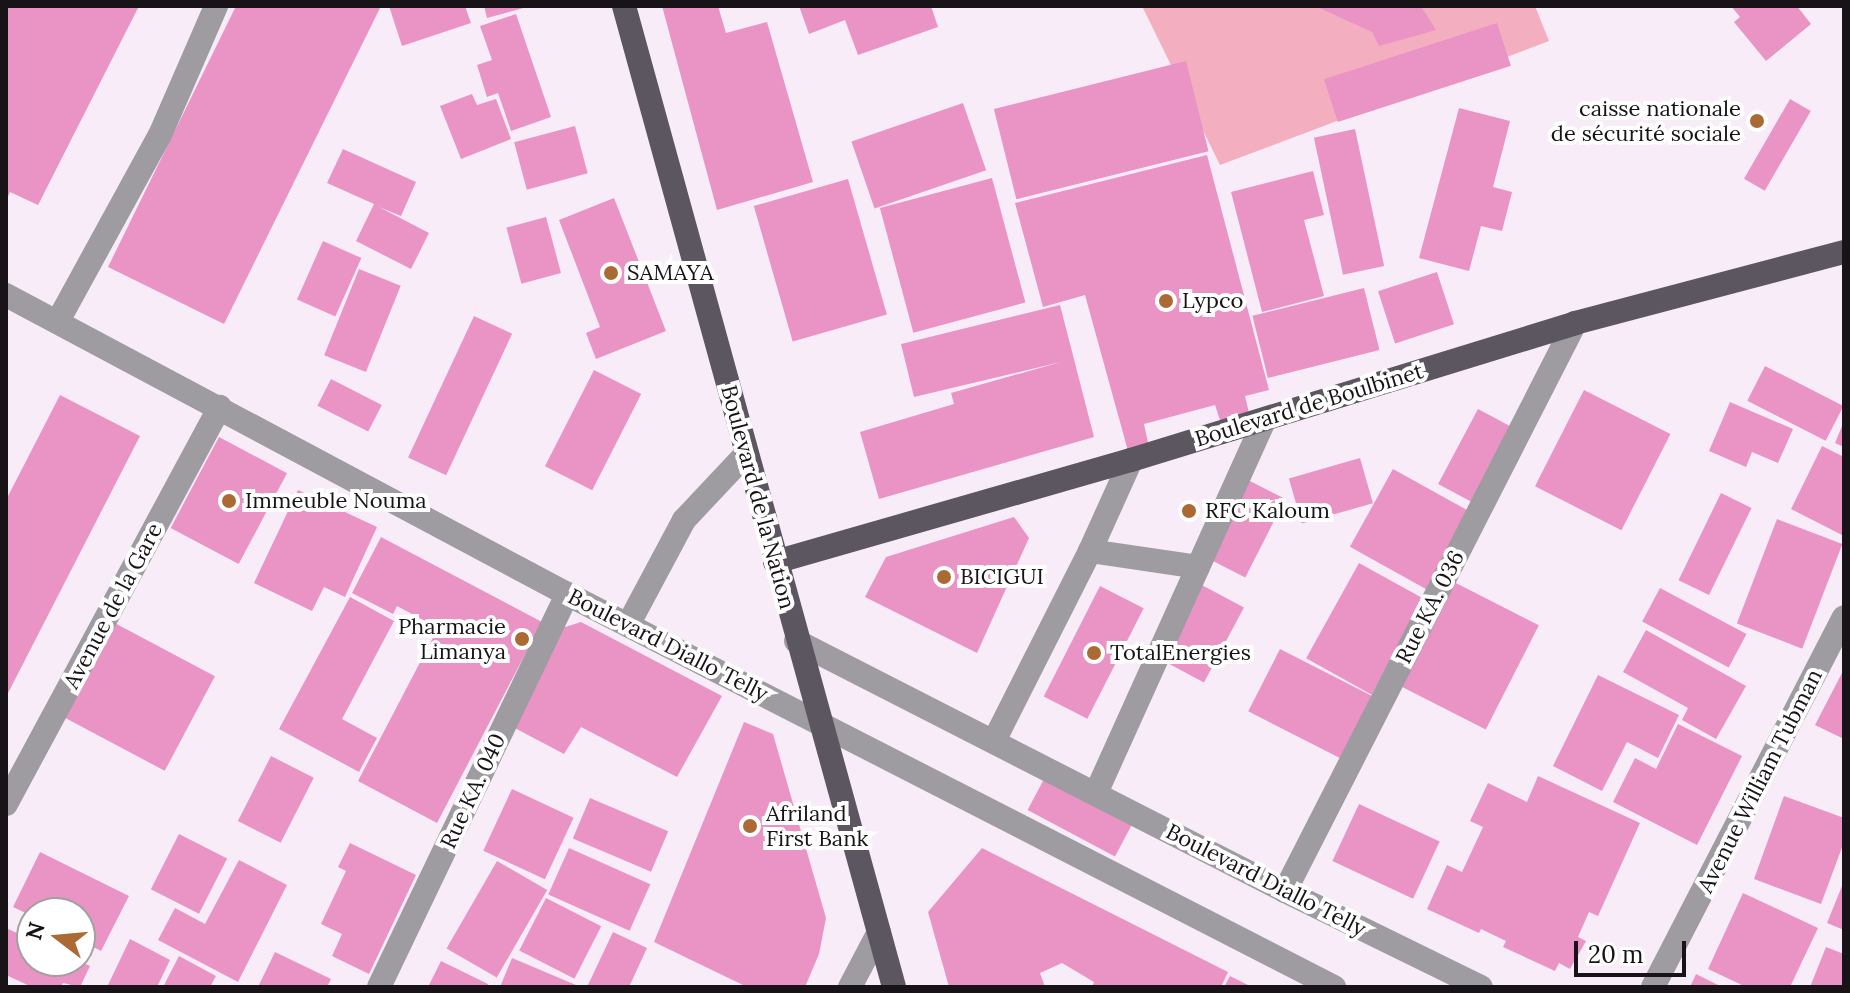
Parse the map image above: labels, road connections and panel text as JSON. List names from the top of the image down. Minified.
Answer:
{"streets":{"main road":["Boulevard de Boulbinet","Boulevard de la Nation"],"street":["Avenue de la Gare","Rue KA. 036","Boulevard Diallo Telly","Avenue William Tubman","Rue KA. 040"]},"crossings":[["Boulevard de Boulbinet","Boulevard de la Nation"],["Boulevard de Boulbinet","Rue KA. 036"],["Boulevard de la Nation","Boulevard Diallo Telly"],["Avenue de la Gare","Boulevard Diallo Telly"],["Rue KA. 036","Boulevard Diallo Telly"],["Boulevard Diallo Telly","Rue KA. 040"]],"places":["caisse nationale de sécurité sociale","SAMAYA","Lypco","Immeuble Nouma","RFC Kaloum","BICIGUI","Pharmacie Limanya","TotalEnergies","Afriland First Bank"],"scale_bar":"20 m","north":"left"}
